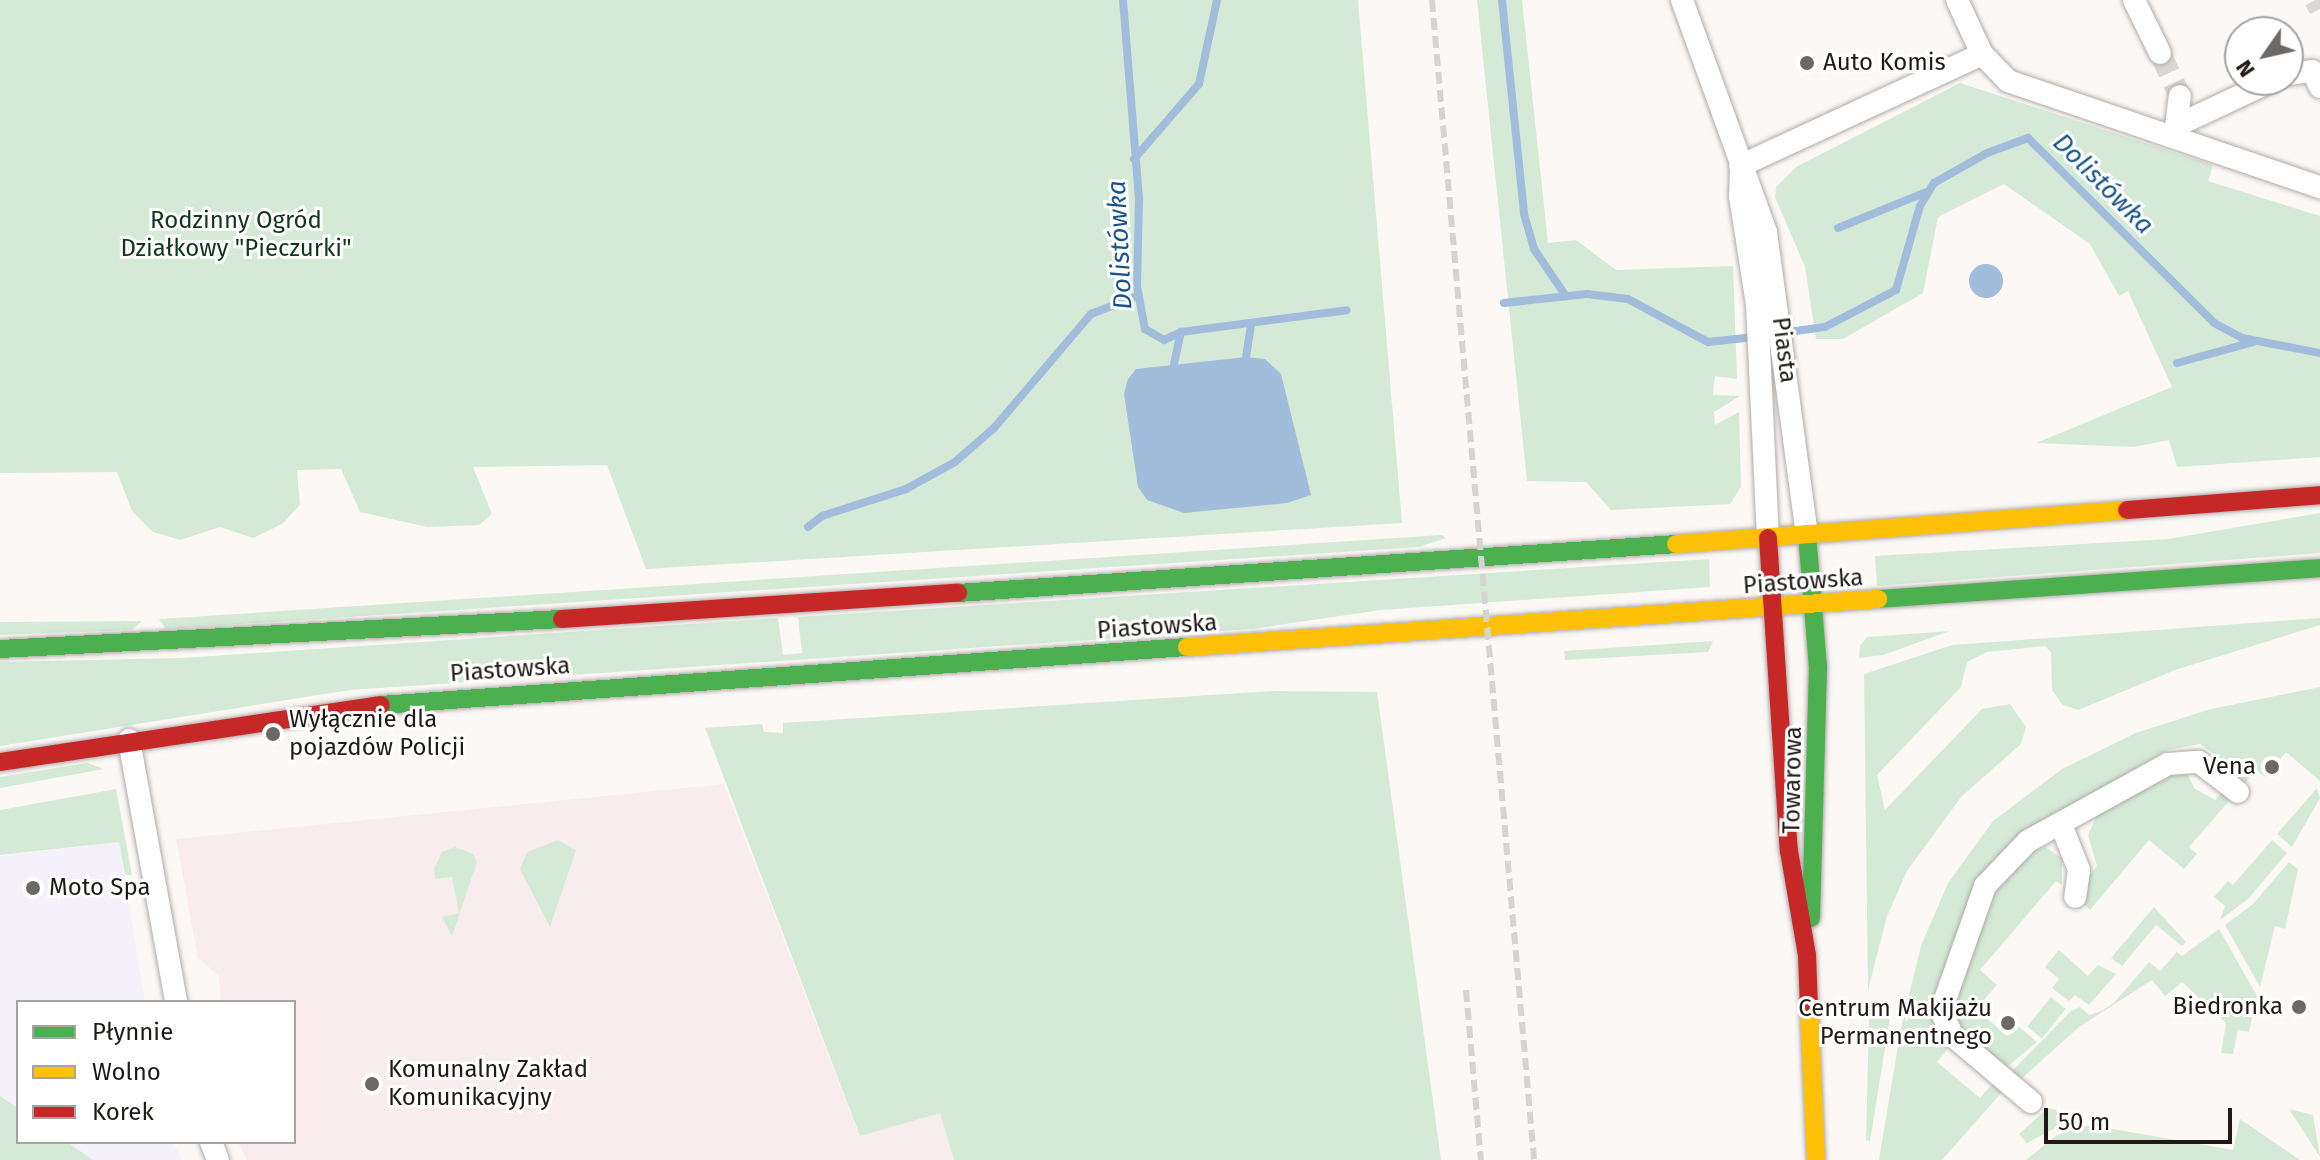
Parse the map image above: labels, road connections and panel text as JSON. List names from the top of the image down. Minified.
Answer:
{"streets":{"main road":["Piastowska","Towarowa"],"street":["Piasta"]},"crossings":[["Piasta","Piastowska"],["Piasta","Towarowa"],["Piastowska","Towarowa"]],"water":["Dolistówka"],"parks":["Rodzinny Ogród Działkowy \"Pieczurki\""],"places":["Auto Komis","Wyłącznie dla pojazdów Policji","Vena","Moto Spa","Biedronka","Centrum Makijażu Permanentnego","Komunalny Zakład Komunikacyjny"],"legend":["Płynnie","Wolno","Korek"],"scale_bar":"50 m","north":"bottom left"}
